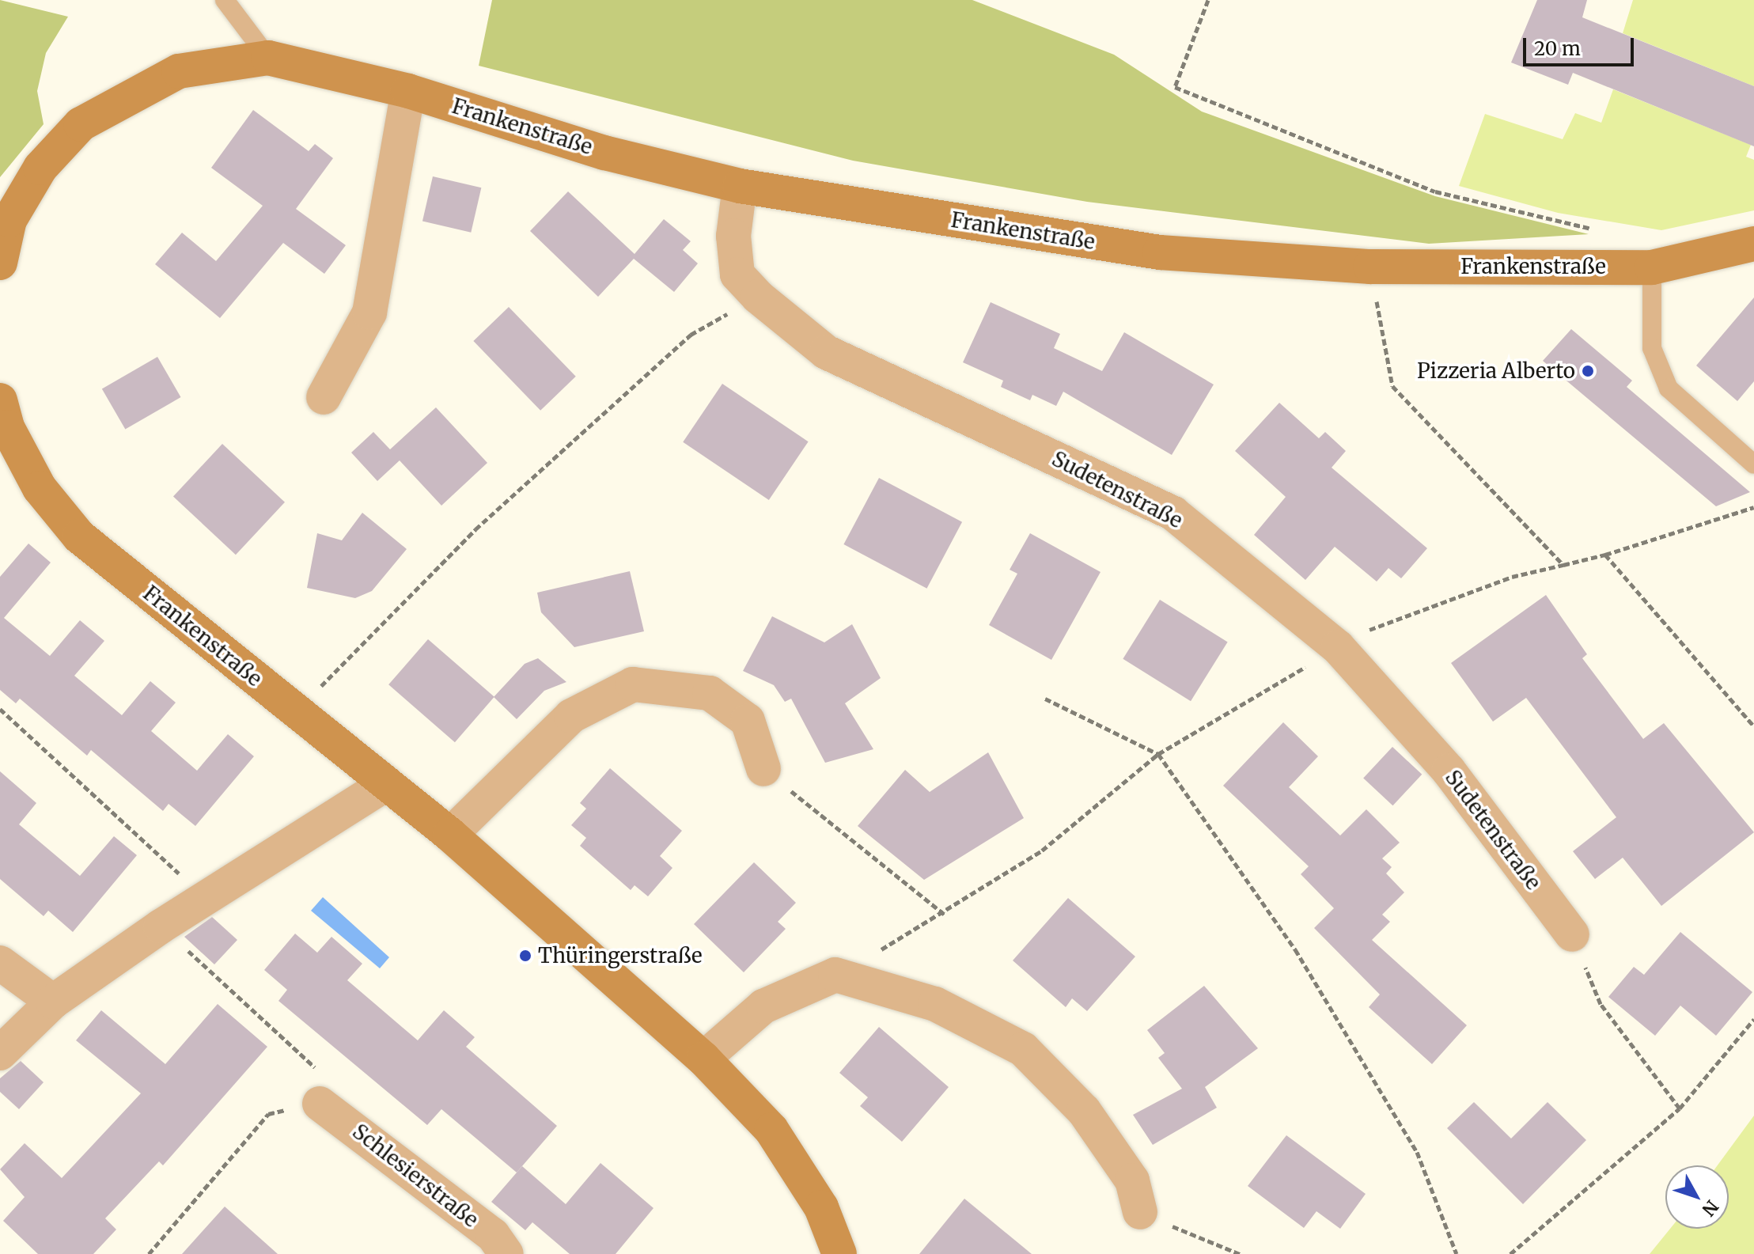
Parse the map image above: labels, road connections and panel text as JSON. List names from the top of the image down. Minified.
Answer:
{"streets":{"street":["Frankenstraße","Sudetenstraße","Schlesierstraße"]},"crossings":[["Frankenstraße","Sudetenstraße"]],"places":["Pizzeria Alberto","Thüringerstraße"],"scale_bar":"20 m","north":"bottom right"}
